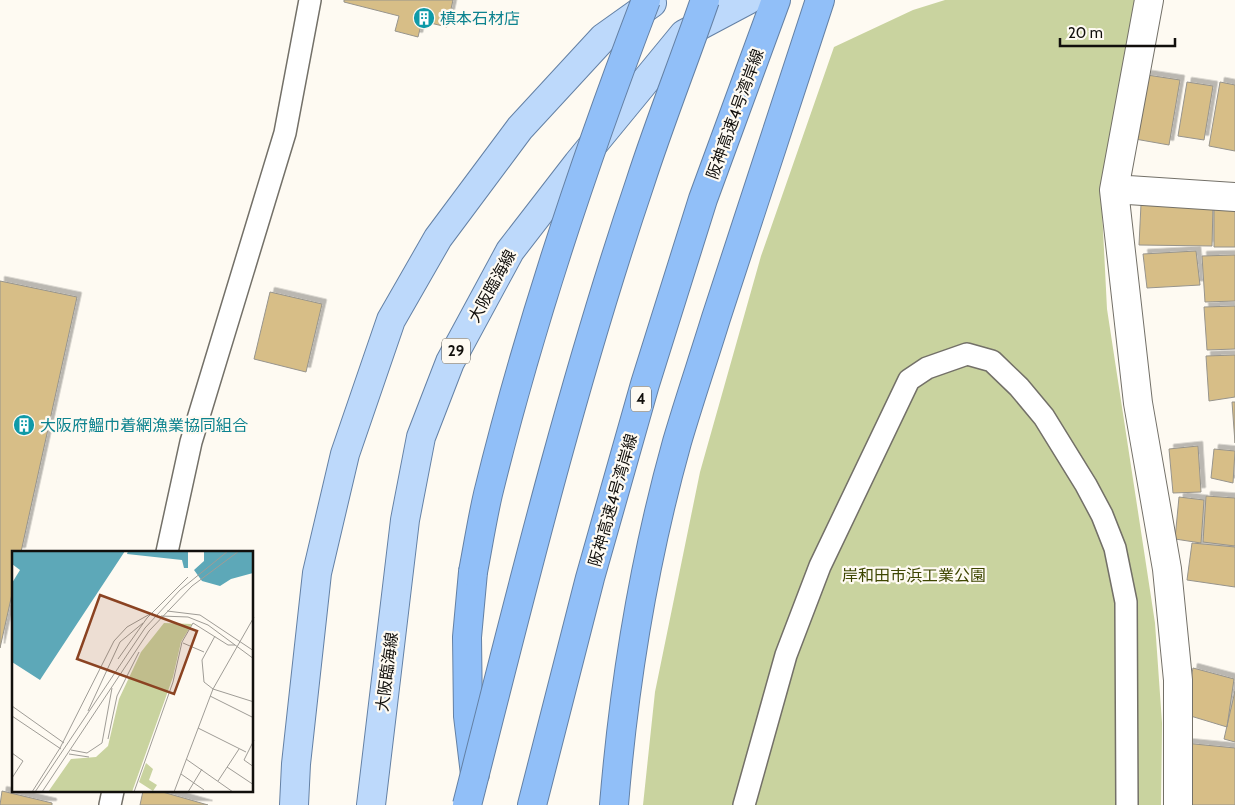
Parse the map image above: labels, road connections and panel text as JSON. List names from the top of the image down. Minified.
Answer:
{"streets":{"highway":["阪神高速4号湾岸線","4"],"main road":["大阪臨海線","29"]},"parks":["岸和田市浜工業公園"],"places":{"building":["槙本石材店","大阪府鰮巾着網漁業協同組合"]},"scale_bar":"20 m"}
